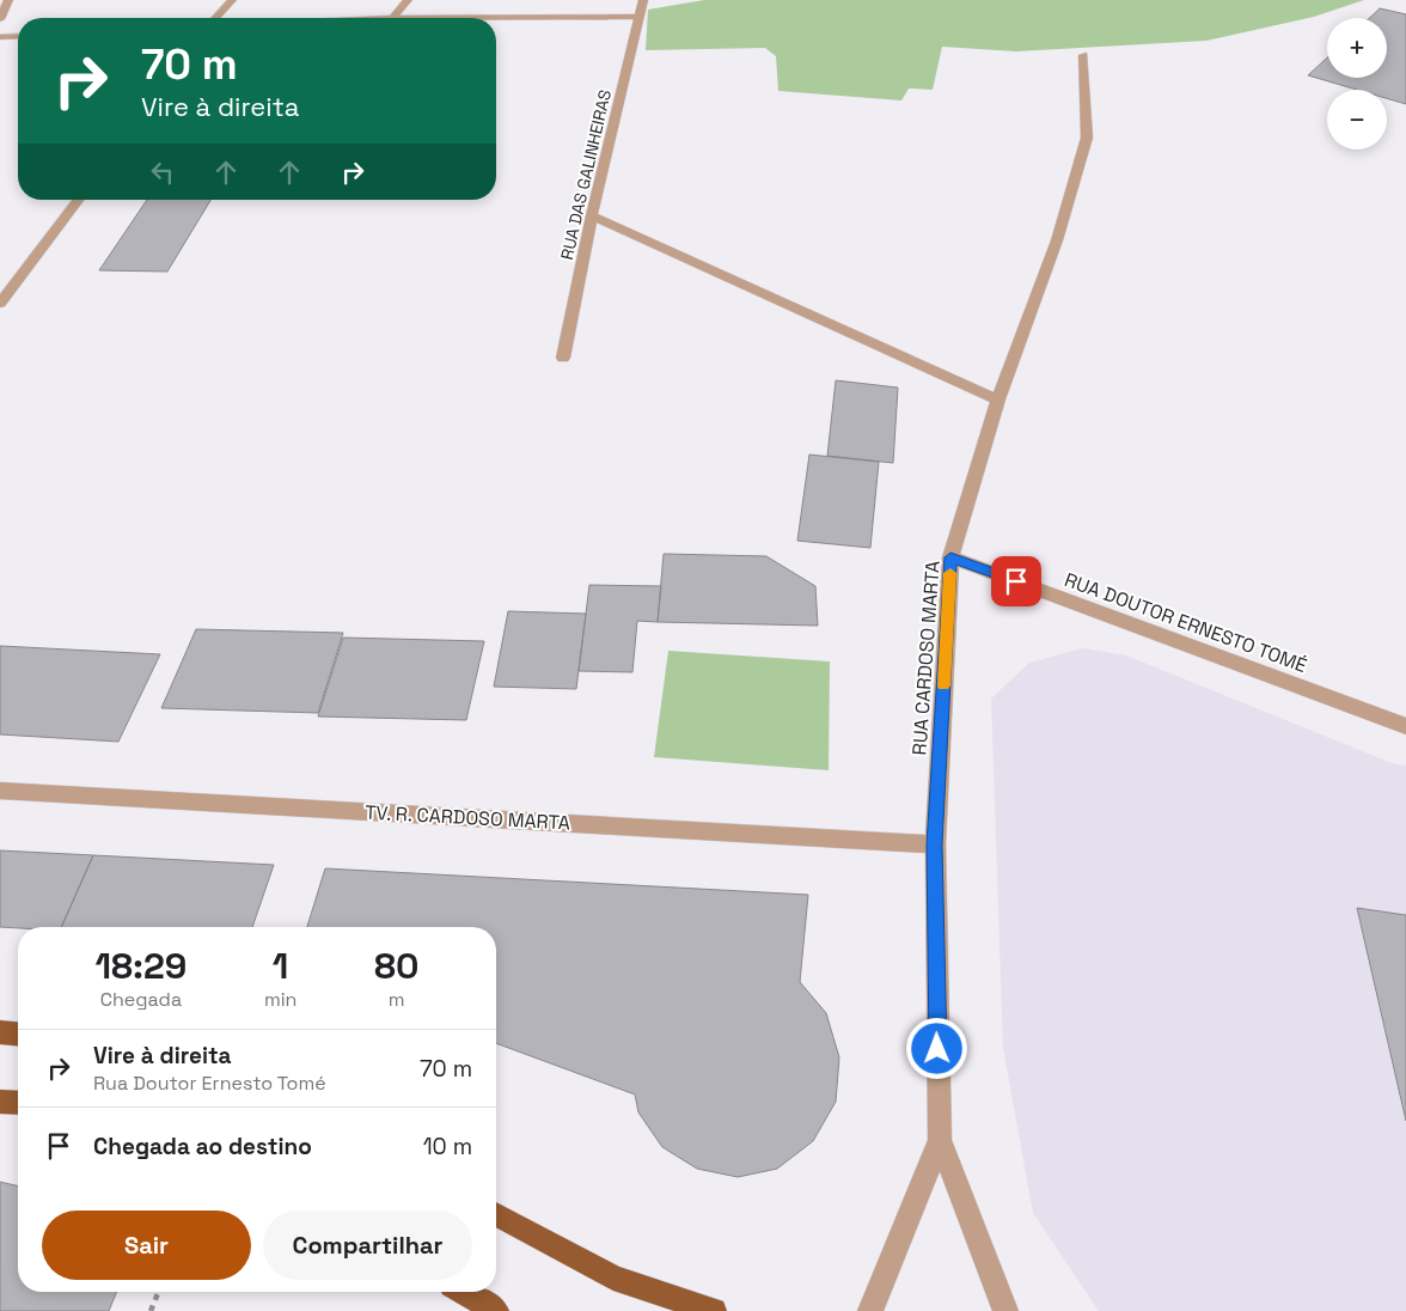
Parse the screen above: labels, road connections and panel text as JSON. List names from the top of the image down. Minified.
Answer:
{"streets":{"street":["RUA DAS GALINHEIRAS","RUA DOUTOR ERNESTO TOMÉ","RUA CARDOSO MARTA","TV. R. CARDOSO MARTA"]},"crossings":[["RUA DOUTOR ERNESTO TOMÉ","RUA CARDOSO MARTA"],["RUA CARDOSO MARTA","TV. R. CARDOSO MARTA"]],"page":{"map_buttons":["+","−"],"turn":["70 m","Vire à direita"],"eta":["18:29","Chegada","1","min","80","m"],"list":[{"name":"Vire à direita","note":"Rua Doutor Ernesto Tomé","value":"70 m"},{"name":"Chegada ao destino","value":"10 m"}],"buttons":["Sair","Compartilhar"]}}
